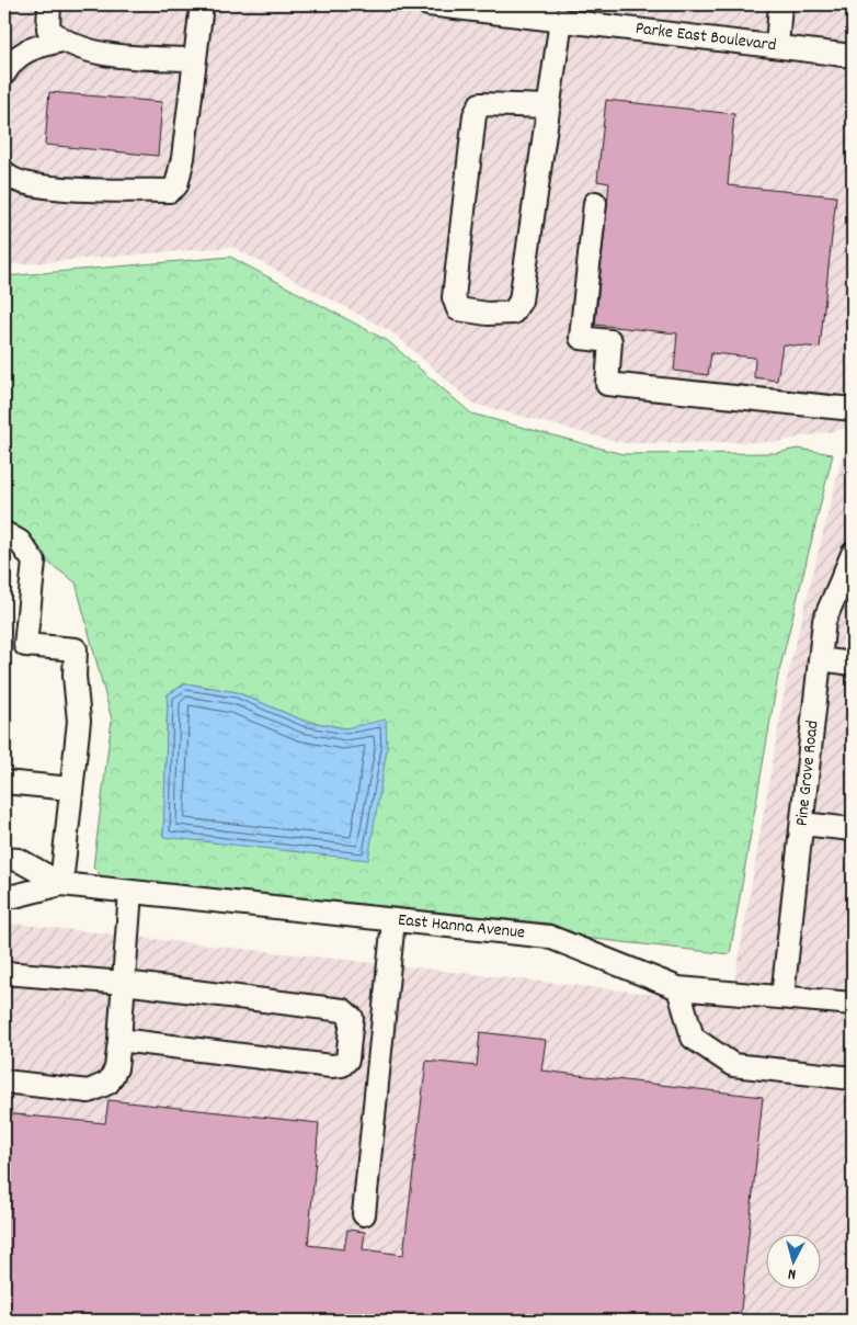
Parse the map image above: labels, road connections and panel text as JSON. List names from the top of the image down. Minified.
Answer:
{"streets":{"street":["Parke East Boulevard","Pine Grove Road","East Hanna Avenue"]},"crossings":[["Pine Grove Road","East Hanna Avenue"]],"north":"bottom"}
